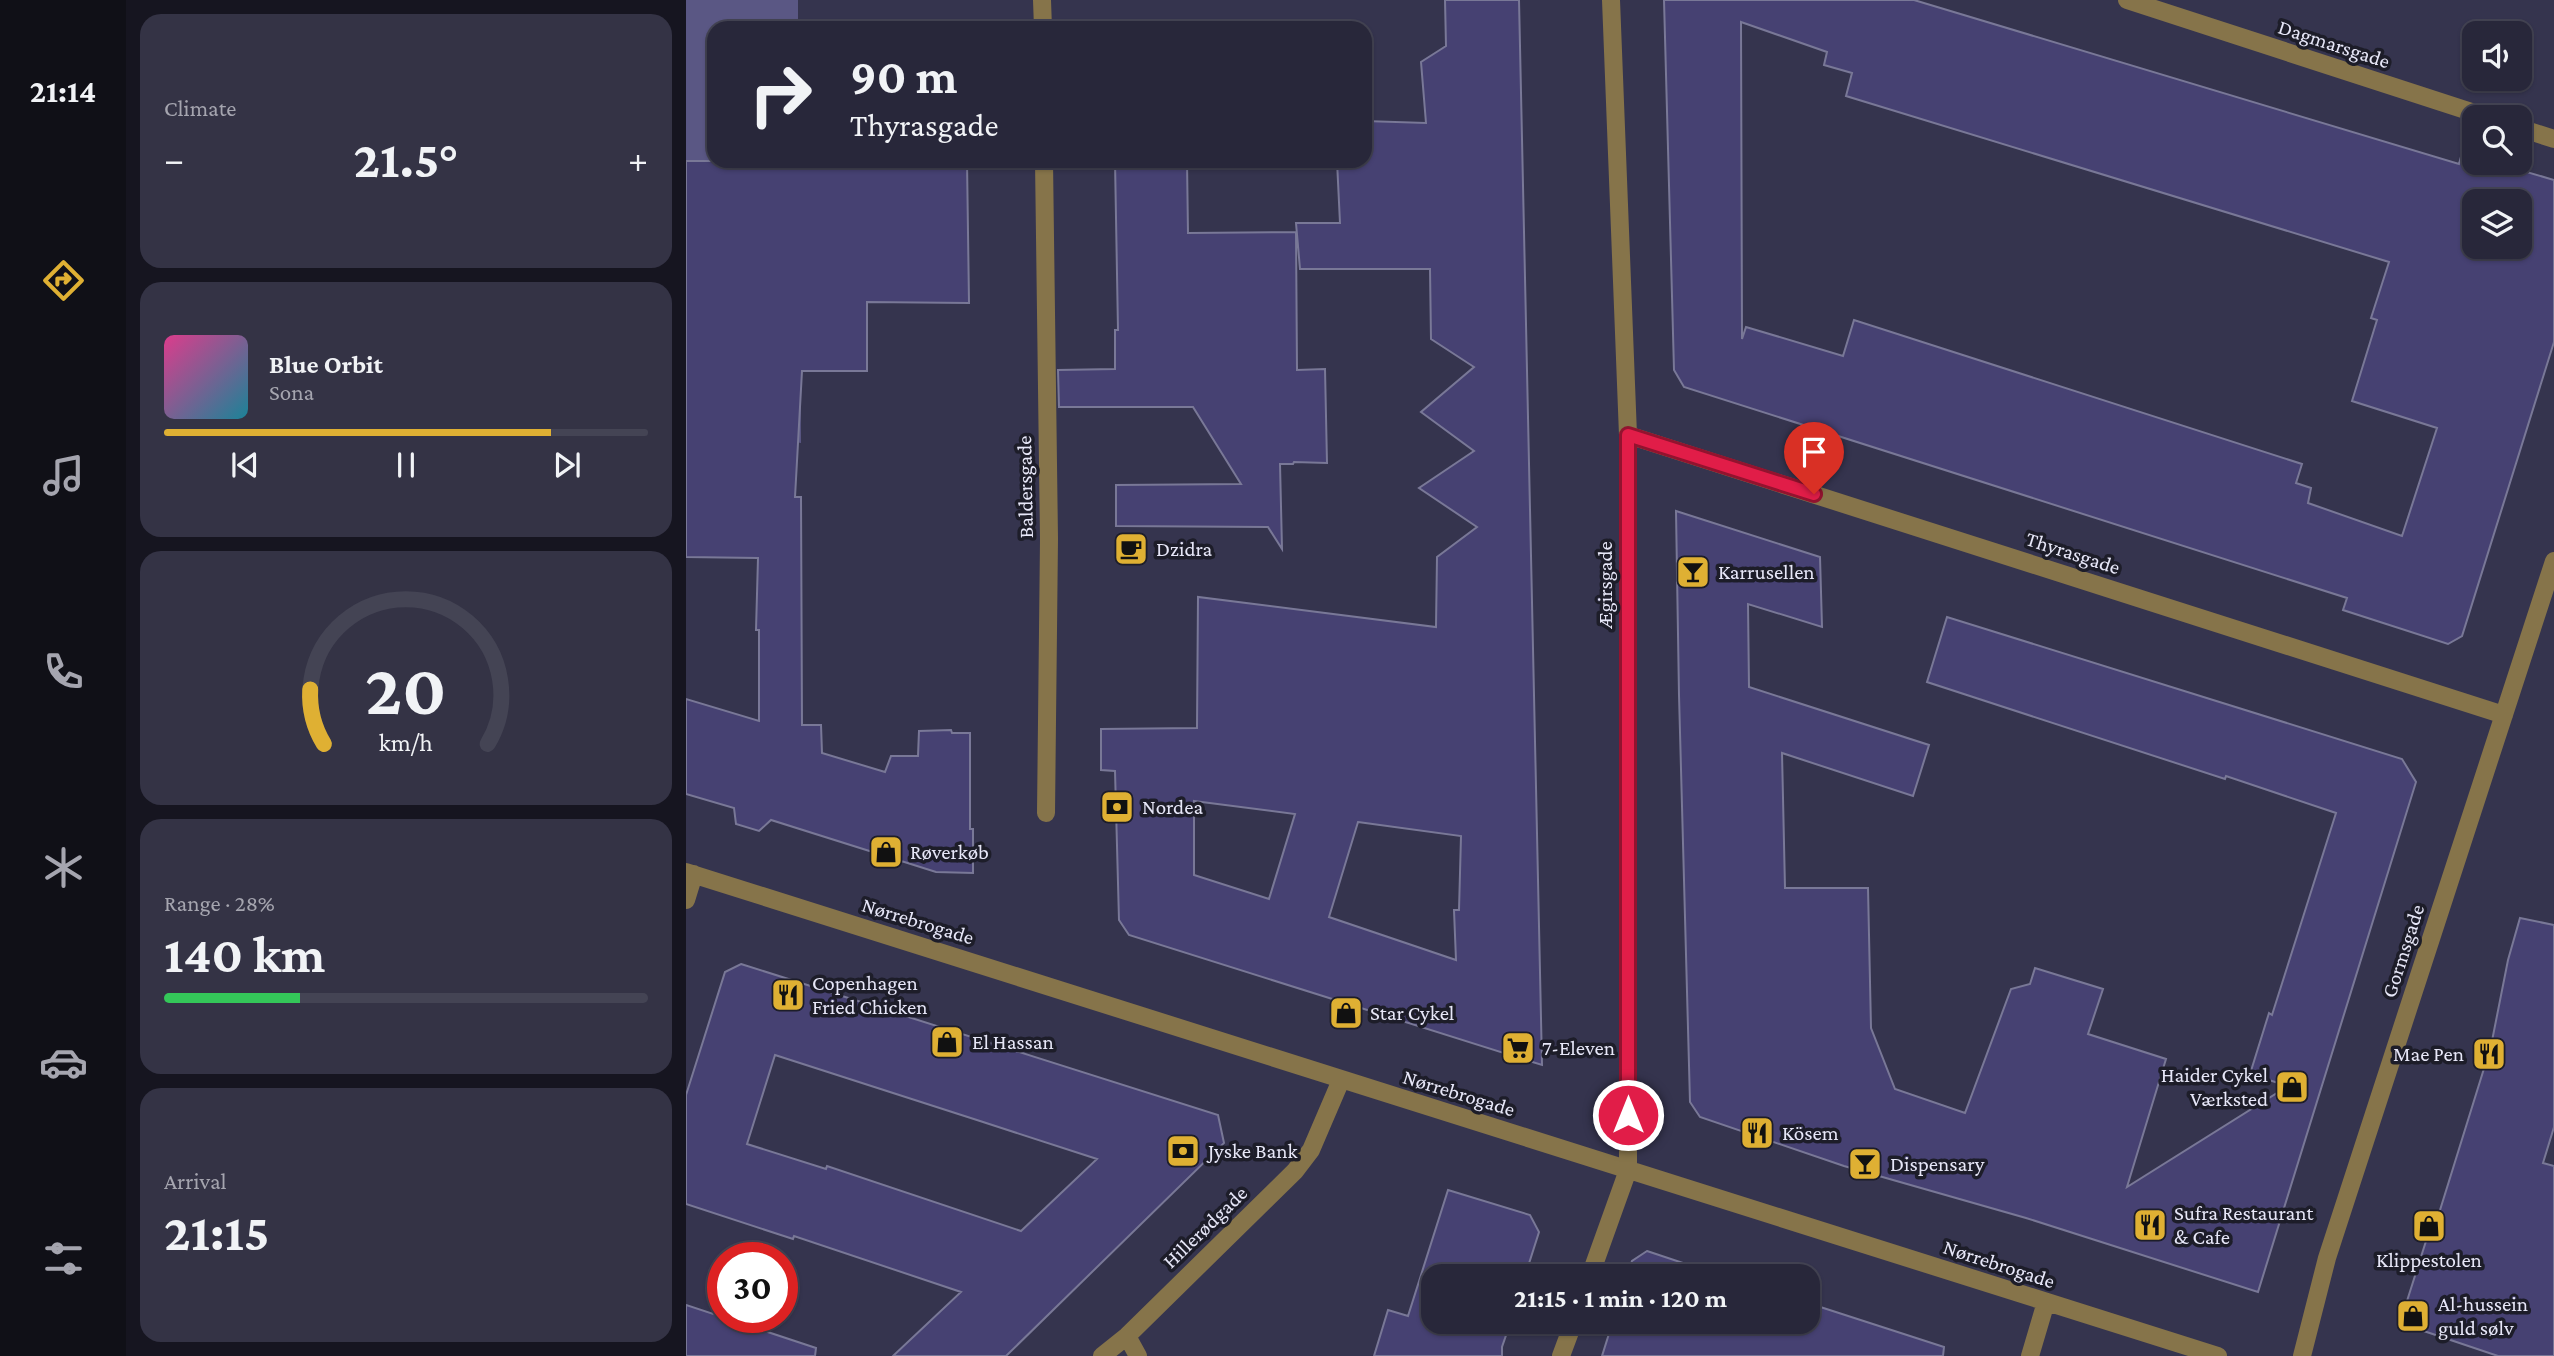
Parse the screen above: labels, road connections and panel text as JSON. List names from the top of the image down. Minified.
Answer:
{"streets":{"street":["Dagmarsgade","Baldersgade","Thyrasgade","Ægirsgade","Nørrebrogade","Gormsgade","Hillerødgade"]},"crossings":[["Thyrasgade","Ægirsgade"],["Thyrasgade","Gormsgade"],["Ægirsgade","Nørrebrogade"],["Nørrebrogade","Hillerødgade"]],"places":{"cafe":["Dzidra"],"bar":["Karrusellen","Dispensary"],"bank":["Nordea","Jyske Bank"],"shop":["Røverkøb","Star Cykel","El Hassan","Haider Cykel Værksted","Klippestolen","Al-hussein guld sølv"],"restaurant":["Copenhagen Fried Chicken","Mae Pen","Kösem","Sufra Restaurant & Cafe"],"supermarket":["7-Eleven"]},"page":{"tabs":"21:14","tile":["Climate",["Range · 28%","140 km"],["Arrival","21:15"]],"turn":["90 m","Thyrasgade"],"heat":["−","21.5°","+"],"song":["Blue Orbit","Sona"],"limit":"30","trip":"21:15 · 1 min · 120 m","gauge":["20","km/h"]}}
